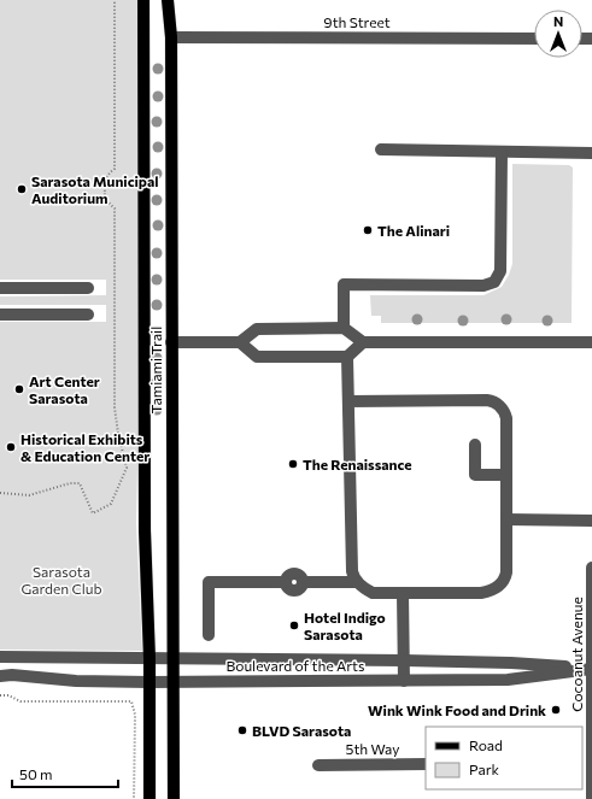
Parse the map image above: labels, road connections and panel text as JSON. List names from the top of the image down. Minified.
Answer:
{"streets":{"main road":["Tamiami Trail"],"street":["9th Street","Cocoanut Avenue","Boulevard of the Arts","5th Way"]},"crossings":[["9th Street","Tamiami Trail"],["Tamiami Trail","Boulevard of the Arts"],["Cocoanut Avenue","Boulevard of the Arts"]],"parks":["Sarasota Garden Club"],"places":["Sarasota Municipal Auditorium","The Alinari","Art Center Sarasota","Historical Exhibits & Education Center","The Renaissance","Hotel Indigo Sarasota","Wink Wink Food and Drink","BLVD Sarasota"],"legend":["Road","Park"],"scale_bar":"50 m","north":"top"}
